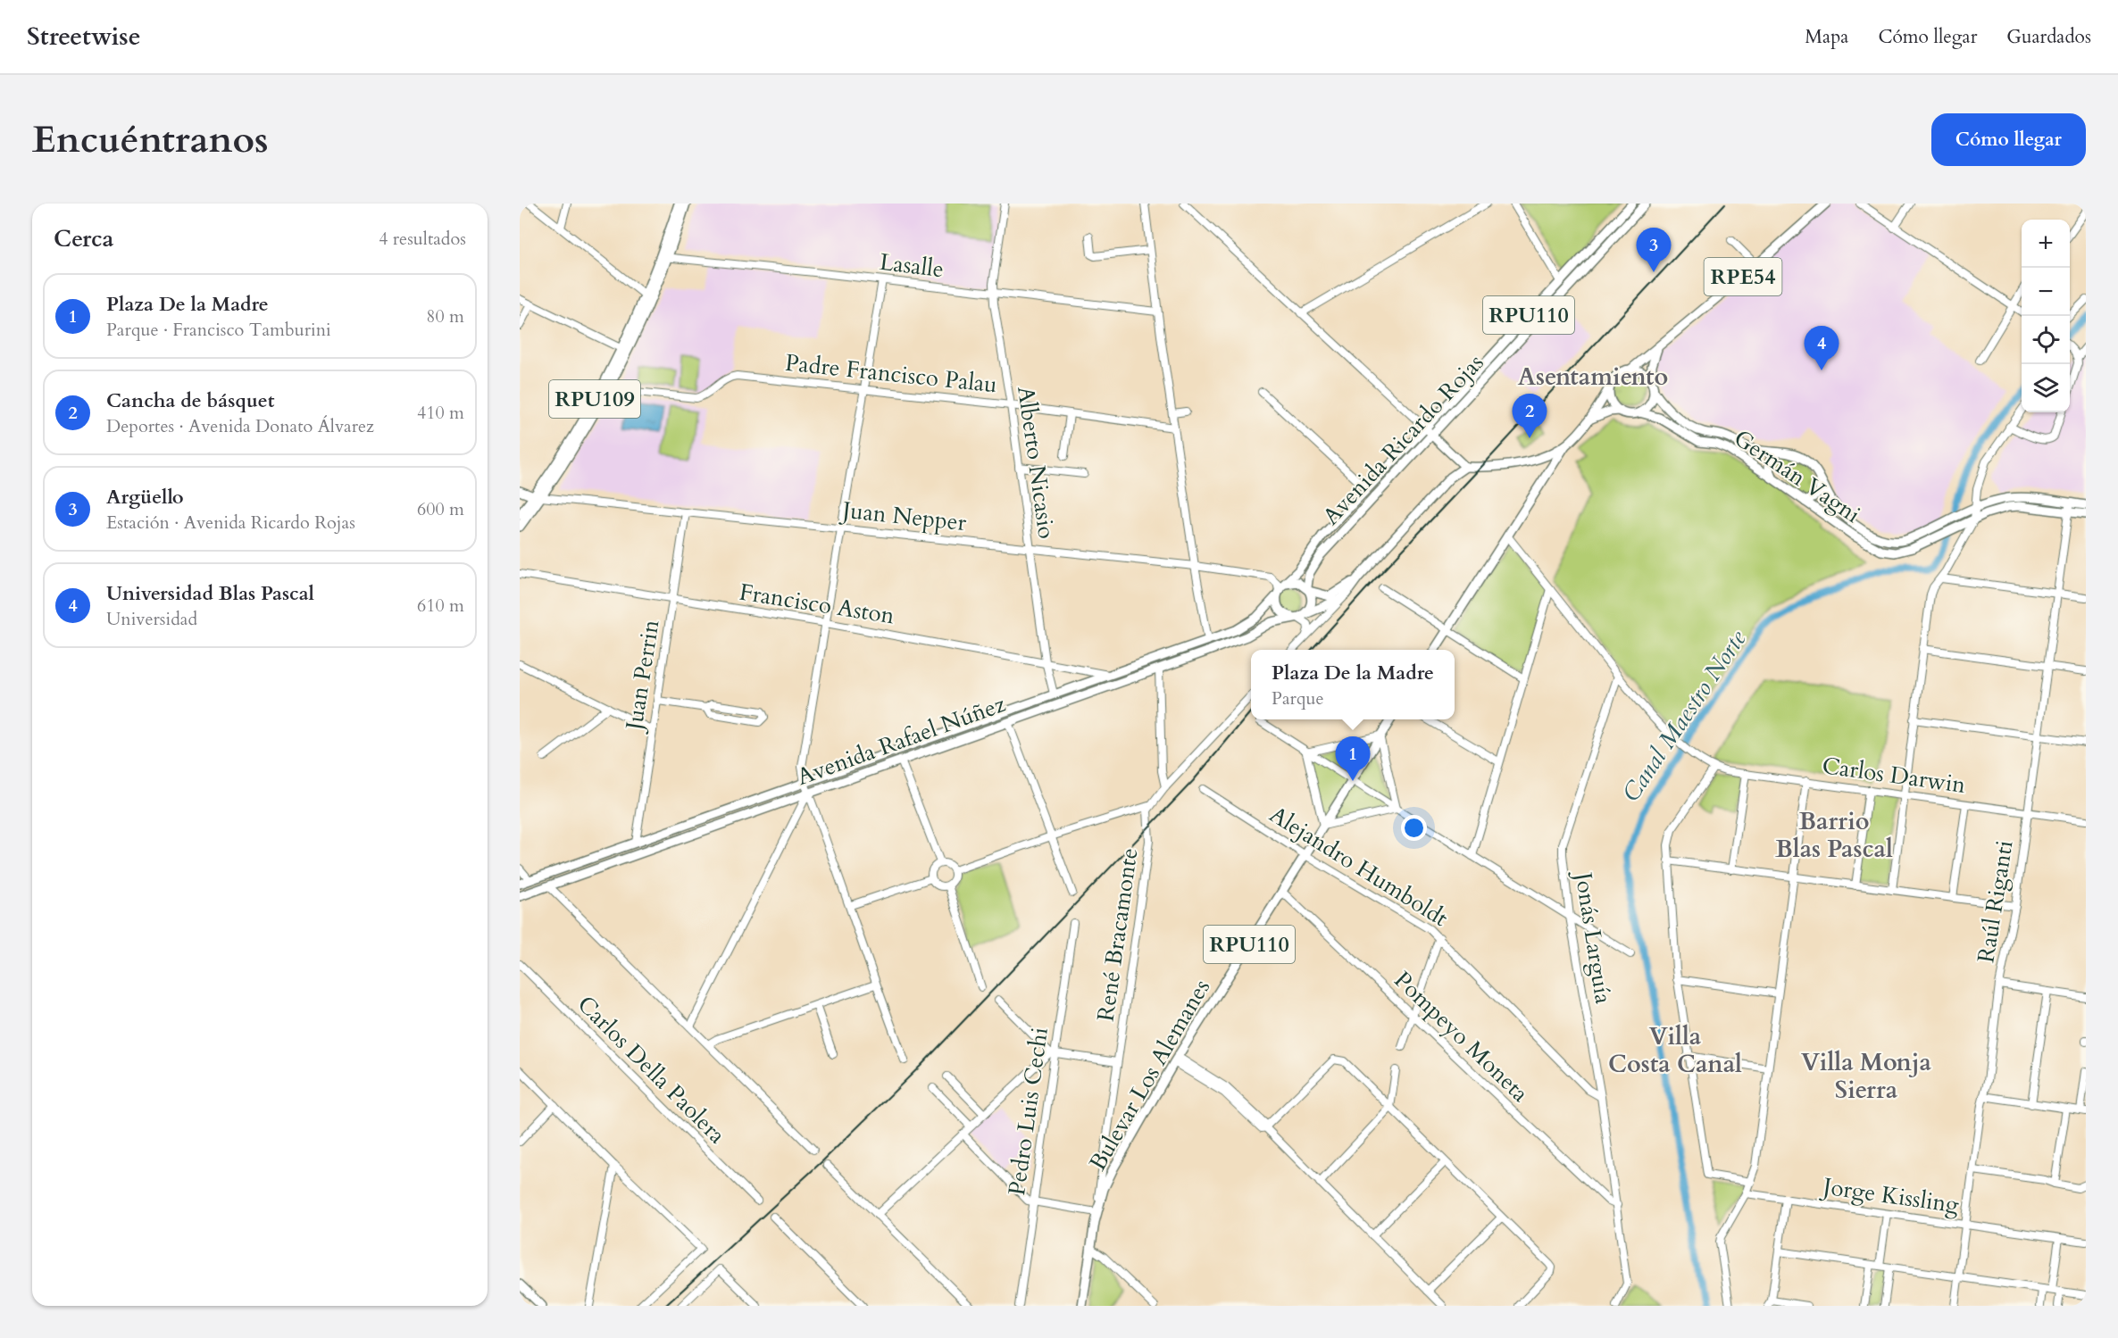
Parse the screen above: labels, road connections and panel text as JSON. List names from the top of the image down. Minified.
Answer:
{"streets":{"main road":["RPE54","RPU110","RPU109","Avenida Ricardo Rojas","Germán Vagni","Juan Nepper","Avenida Rafael Núñez","Bulevar Los Alemanes"],"street":["Lasalle","Padre Francisco Palau","Alberto Nicasio","Francisco Aston","Juan Perrin","Carlos Darwin","Alejandro Humboldt","Raúl Riganti","René Bracamonte","Jonás Larguía","Pompeyo Moneta","Carlos Della Paolera","Pedro Luis Cechi","Jorge Kissling"]},"crossings":[["Lasalle","RPU109"],["Lasalle","Alberto Nicasio"],["RPU110","Avenida Ricardo Rojas"],["RPU110","Juan Nepper"],["RPU110","Avenida Rafael Núñez"],["Padre Francisco Palau","RPU109"],["Padre Francisco Palau","Alberto Nicasio"],["RPU109","Juan Nepper"],["Avenida Ricardo Rojas","Juan Nepper"],["Avenida Ricardo Rojas","Avenida Rafael Núñez"],["Alberto Nicasio","Juan Nepper"],["Alberto Nicasio","Francisco Aston"],["Alberto Nicasio","Avenida Rafael Núñez"],["Juan Nepper","Juan Perrin"],["Juan Nepper","Avenida Rafael Núñez"],["Francisco Aston","Juan Perrin"],["Francisco Aston","Avenida Rafael Núñez"],["Juan Perrin","Avenida Rafael Núñez"],["Carlos Darwin","Raúl Riganti"],["Carlos Darwin","Jonás Larguía"],["Alejandro Humboldt","Jonás Larguía"],["Alejandro Humboldt","Bulevar Los Alemanes"],["Raúl Riganti","Jorge Kissling"],["René Bracamonte","Bulevar Los Alemanes"],["Jonás Larguía","Pompeyo Moneta"],["Pompeyo Moneta","Bulevar Los Alemanes"]],"districts":["Asentamiento","Barrio Blas Pascal","Villa Costa Canal","Villa Monja Sierra"],"water":["Canal Maestro Norte"],"page":{"header":"Streetwise","nav":["Mapa","Cómo llegar","Guardados"],"buttons":"Cómo llegar","title":"Encuéntranos","heading":["Cerca","4 resultados"],"map_buttons":["+","−"],"pins":["3","4","2","1"],"list":[{"mark":"1","name":"Plaza De la Madre","note":"Parque · Francisco Tamburini","value":"80 m"},{"mark":"2","name":"Cancha de básquet","note":"Deportes · Avenida Donato Álvarez","value":"410 m"},{"mark":"3","name":"Argüello","note":"Estación · Avenida Ricardo Rojas","value":"600 m"},{"mark":"4","name":"Universidad Blas Pascal","note":"Universidad","value":"610 m"}],"popup":["Plaza De la Madre","Parque"]}}
